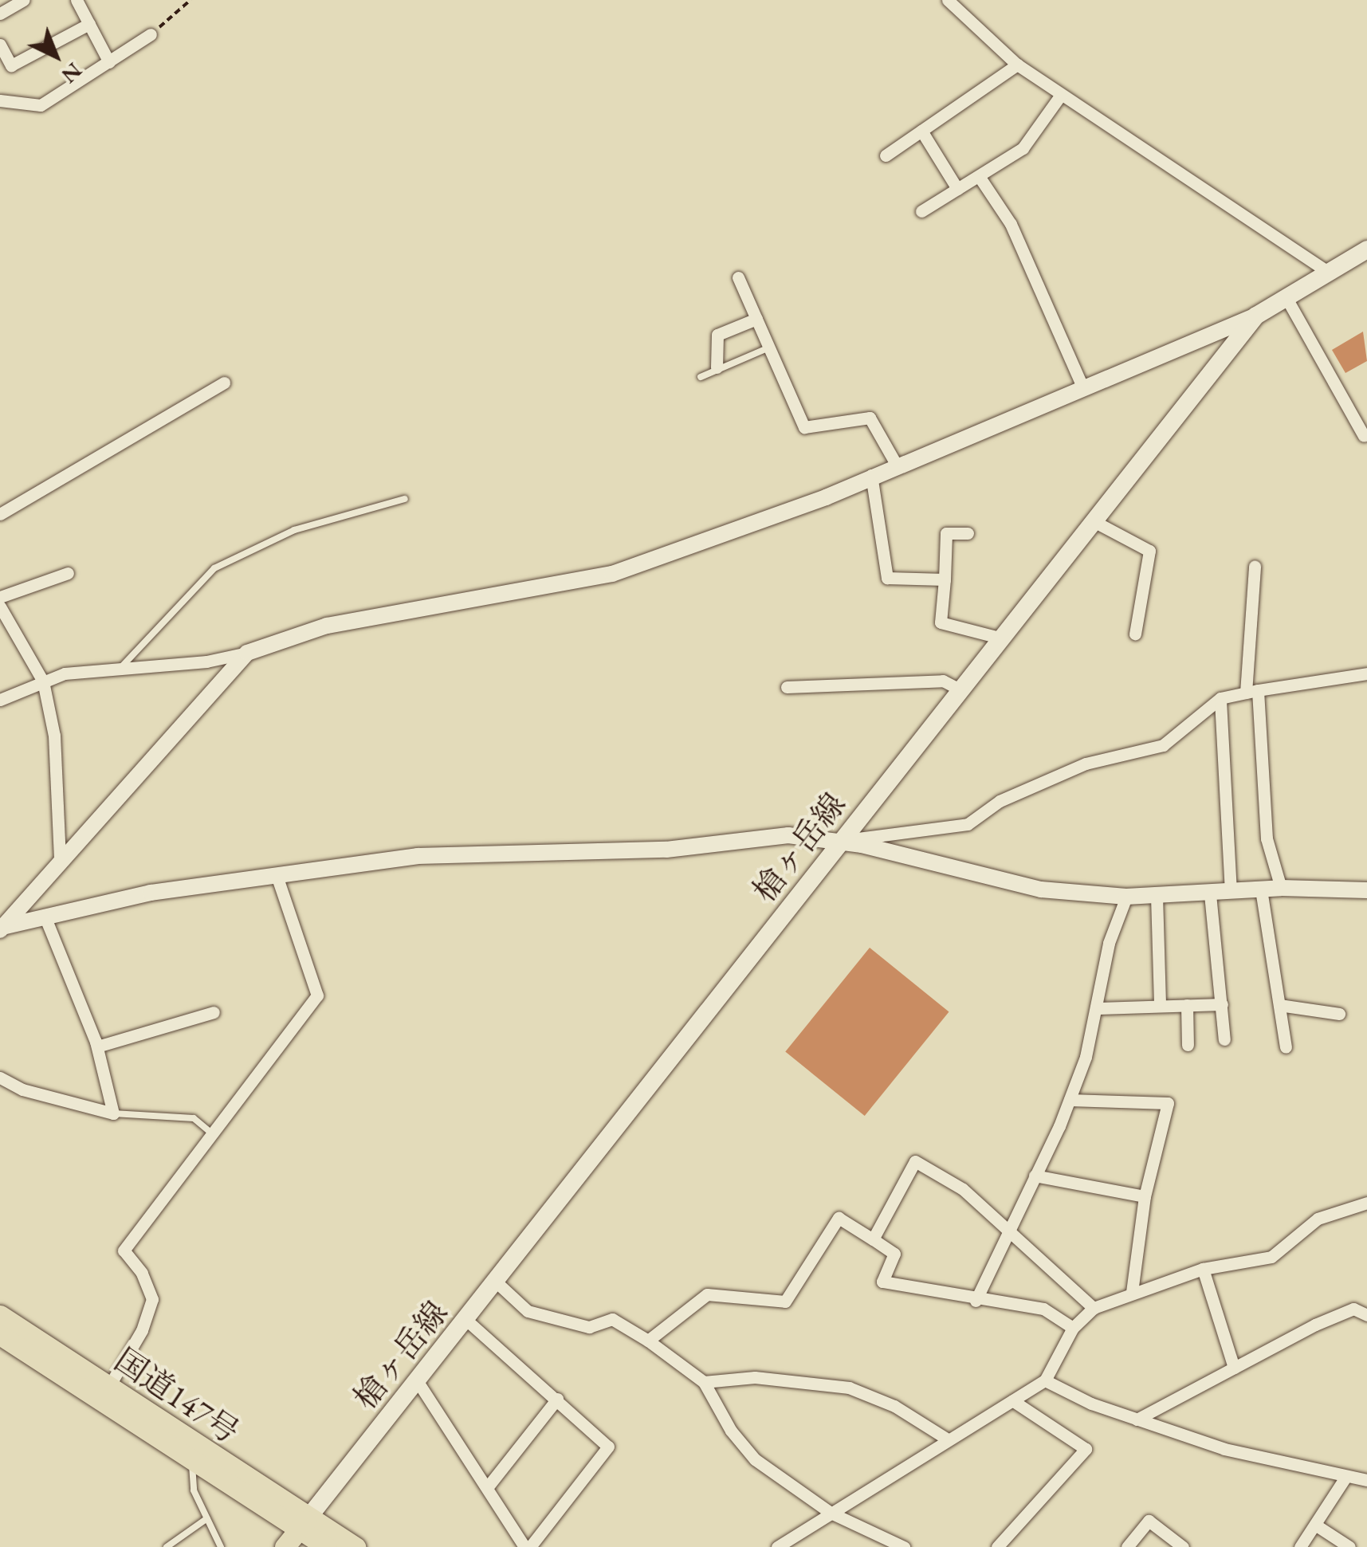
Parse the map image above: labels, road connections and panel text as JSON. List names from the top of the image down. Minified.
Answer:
{"streets":{"highway":["国道147号"],"main road":["槍ヶ岳線"]},"crossings":[["槍ヶ岳線","国道147号"]],"north":"bottom right"}
